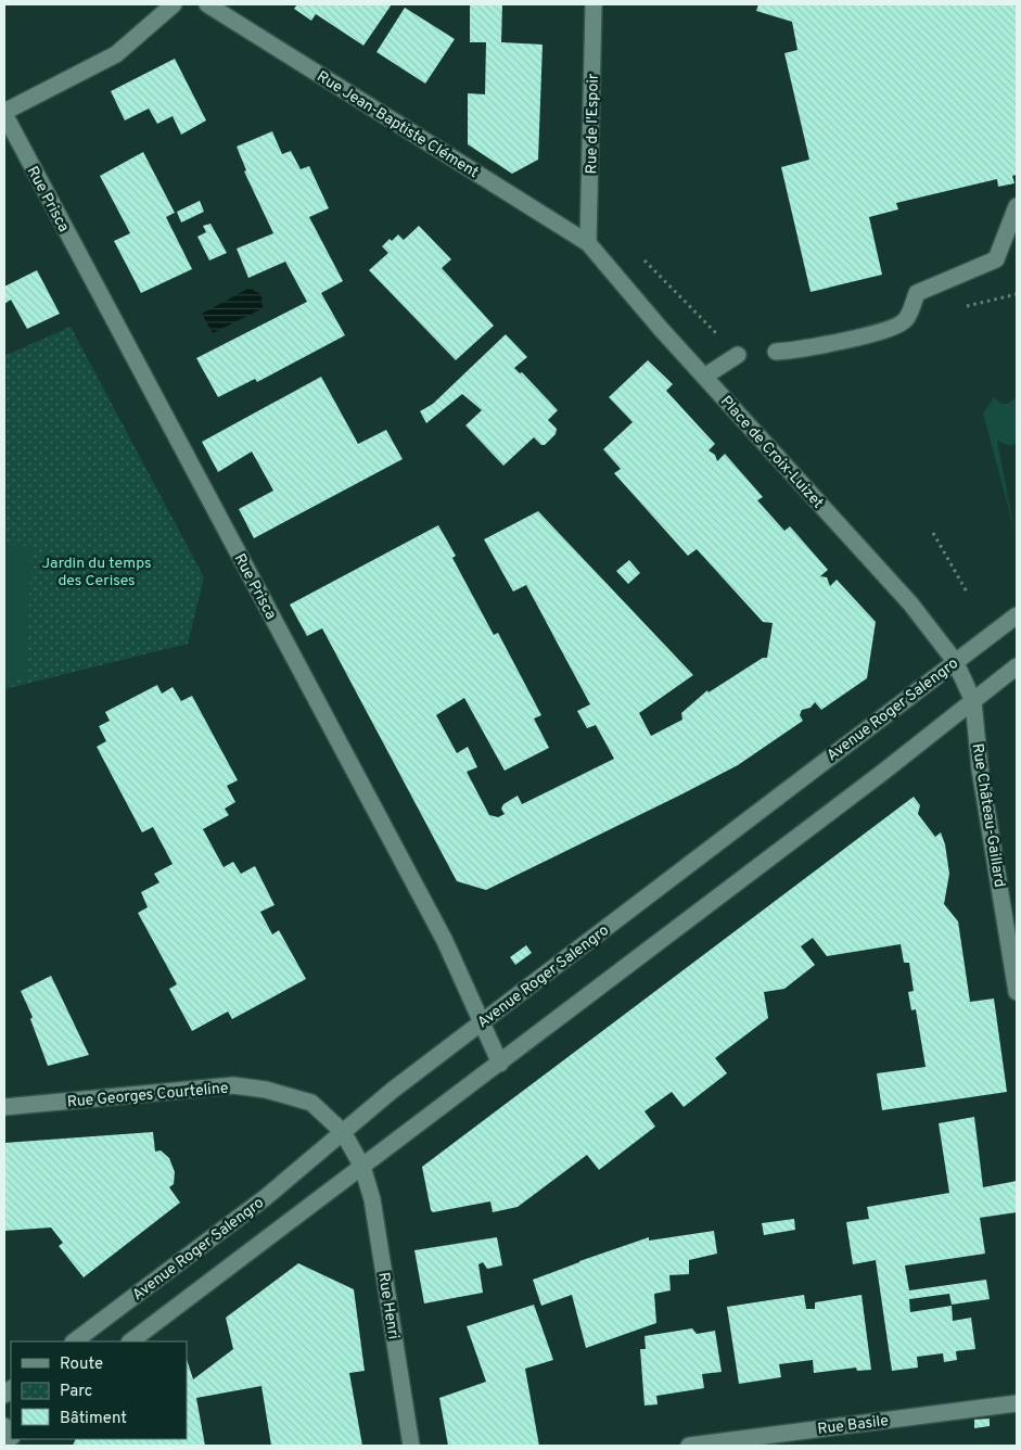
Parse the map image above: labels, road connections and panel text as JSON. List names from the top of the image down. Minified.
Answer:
{"streets":{"street":["Rue Jean-Baptiste Clément","Rue de l'Espoir","Rue Prisca","Place de Croix-Luizet","Avenue Roger Salengro","Rue Château-Gaillard","Rue Georges Courteline","Rue Henri","Rue Basile"]},"crossings":[["Rue Jean-Baptiste Clément","Rue de l'Espoir"],["Rue Jean-Baptiste Clément","Place de Croix-Luizet"],["Rue de l'Espoir","Place de Croix-Luizet"],["Rue Prisca","Avenue Roger Salengro"],["Place de Croix-Luizet","Avenue Roger Salengro"],["Place de Croix-Luizet","Rue Château-Gaillard"],["Avenue Roger Salengro","Rue Georges Courteline"],["Rue Georges Courteline","Rue Henri"]],"parks":["Jardin du temps des Cerises"],"legend":["Route","Parc","Bâtiment"]}
